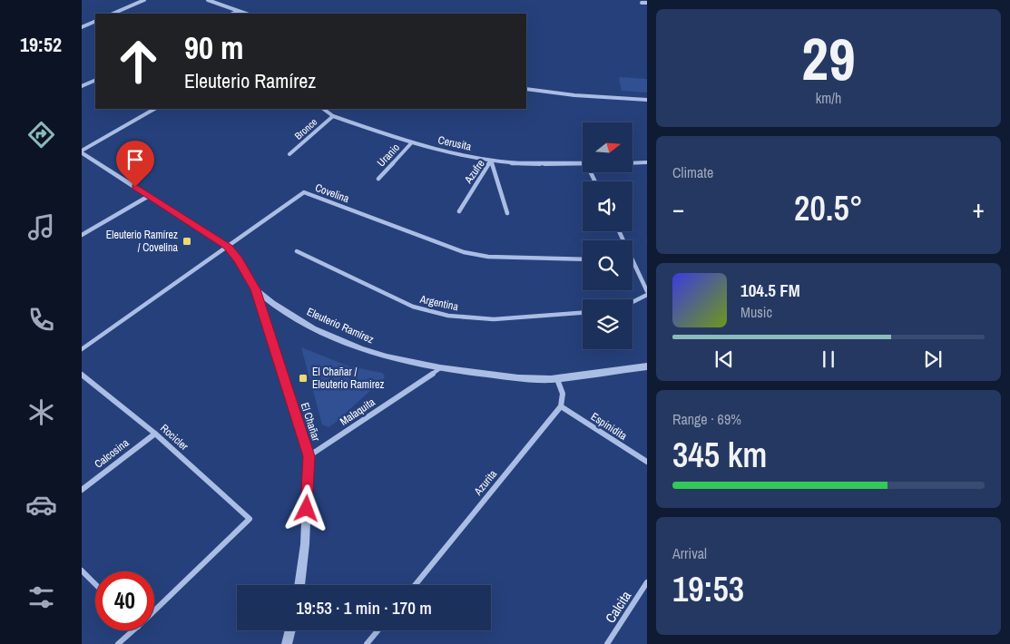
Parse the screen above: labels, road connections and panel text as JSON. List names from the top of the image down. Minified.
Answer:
{"streets":{"street":["Bronce","Cerusita","Uranio","Azufre","Covelina","Argentina","Eleuterio Ramírez","Malaquita","El Chañar","Espinidita","Rocicler","Calcosina","Azurita","Calcita"]},"crossings":[["Bronce","Cerusita"],["Cerusita","Uranio"],["Cerusita","Azufre"],["Covelina","Eleuterio Ramírez"],["Eleuterio Ramírez","Malaquita"],["Eleuterio Ramírez","El Chañar"],["Malaquita","El Chañar"],["Espinidita","Azurita"],["Rocicler","Calcosina"]],"places":{"transit":["Eleuterio Ramírez / Covelina","El Chañar / Eleuterio Ramirez"]},"north":"right","page":{"tabs":"19:52","tile":[["29","km/h"],"Climate",["Range · 69%","345 km"],["Arrival","19:53"]],"turn":["90 m","Eleuterio Ramírez"],"heat":["−","20.5°","+"],"song":["104.5 FM","Music"],"limit":"40","trip":"19:53 · 1 min · 170 m"}}
